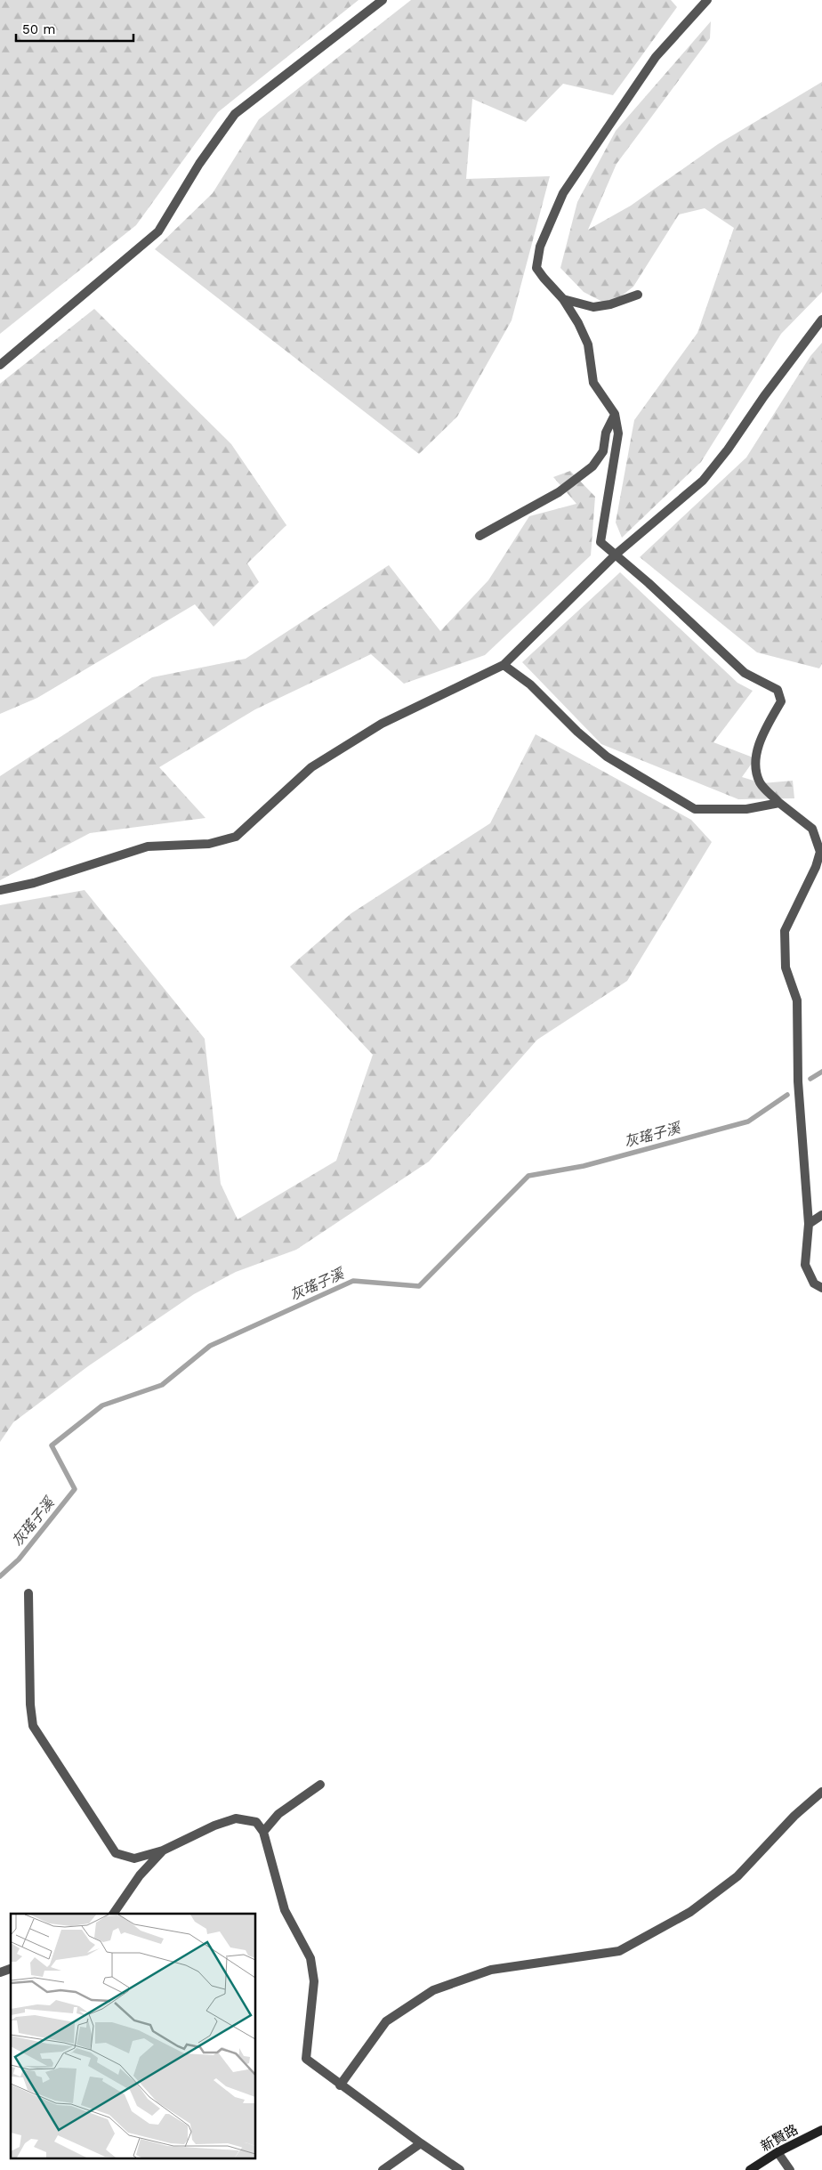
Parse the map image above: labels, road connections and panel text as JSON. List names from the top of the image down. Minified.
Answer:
{"streets":{"street":["新賢路"]},"water":["灰瑤子溪"],"scale_bar":"50 m"}
